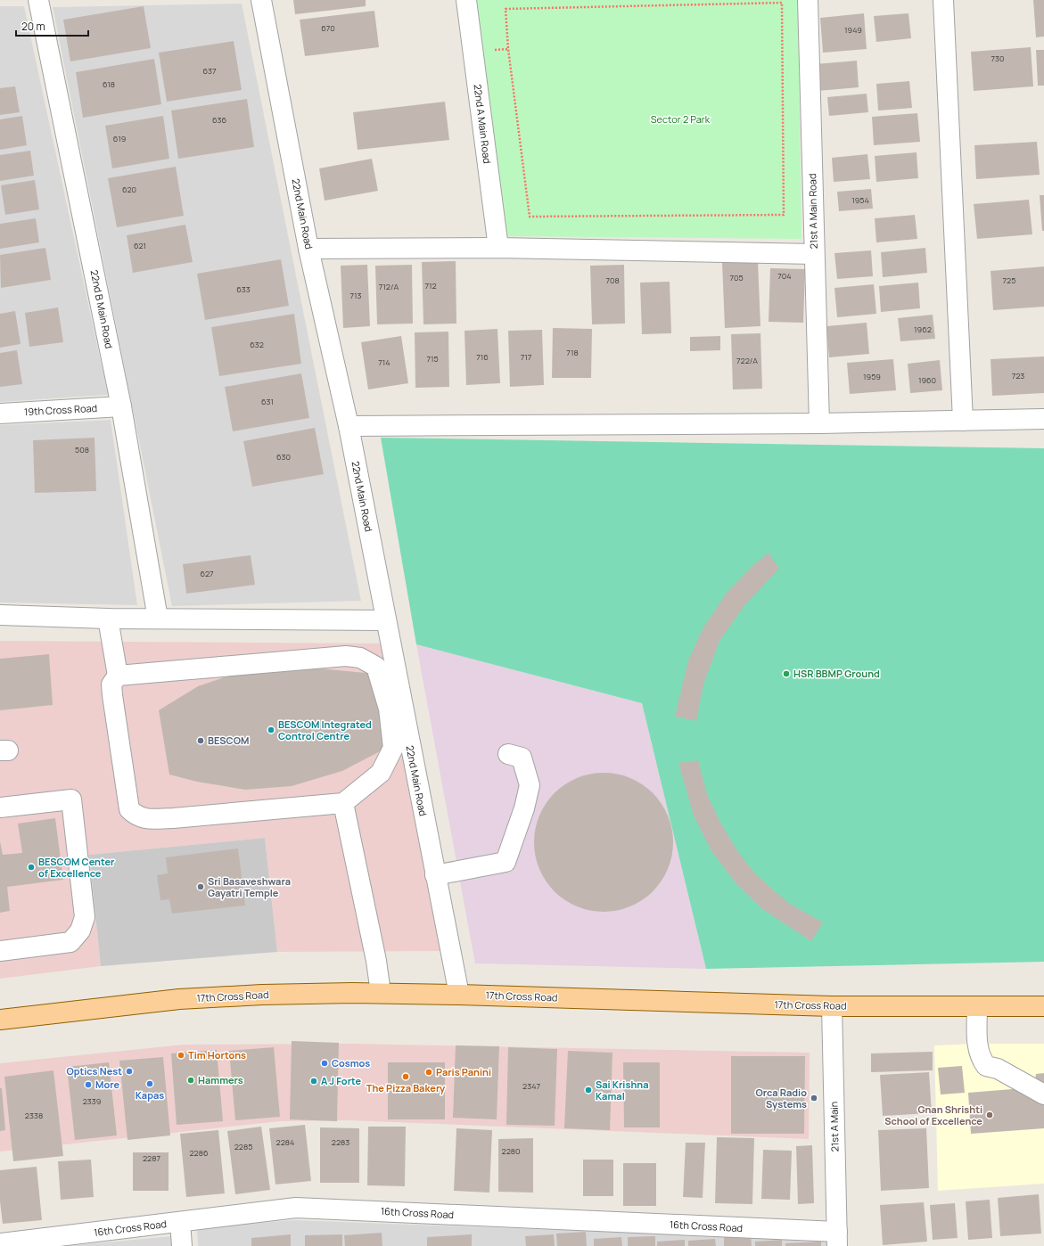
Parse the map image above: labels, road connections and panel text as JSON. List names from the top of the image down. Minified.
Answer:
{"streets":{"main road":["17th Cross Road"],"street":["22nd A Main Road","21st A Main Road","22nd Main Road","22nd B Main Road","19th Cross Road","21st A Main","16th Cross Road"]},"crossings":[["22nd Main Road","17th Cross Road"],["22nd B Main Road","19th Cross Road"],["17th Cross Road","21st A Main"],["21st A Main","16th Cross Road"]],"parks":["Sector 2 Park"],"places":["HSR BBMP Ground","BESCOM Integrated Control Centre","BESCOM","BESCOM Center of Excellence","Sri Basaveshwara Gayatri Temple","Tim Hortons","Cosmos","Optics Nest","Paris Panini","The Pizza Bakery","Hammers","A J Forte","Kapas","More","Sai Krishna Kamal","Orca Radio Systems","Gnan Shrishti School of Excellence"],"house_numbers":["670","1949","730","637","618","636","619","620","1954","621","704","705","708","725","712","712/A","633","713","1962","632","718","716","717","715","722/A","714","723","1959","1960","631","508","630","627","2347","2339","2338","2284","2283","2285","2280","2286","2287"],"scale_bar":"20 m"}
